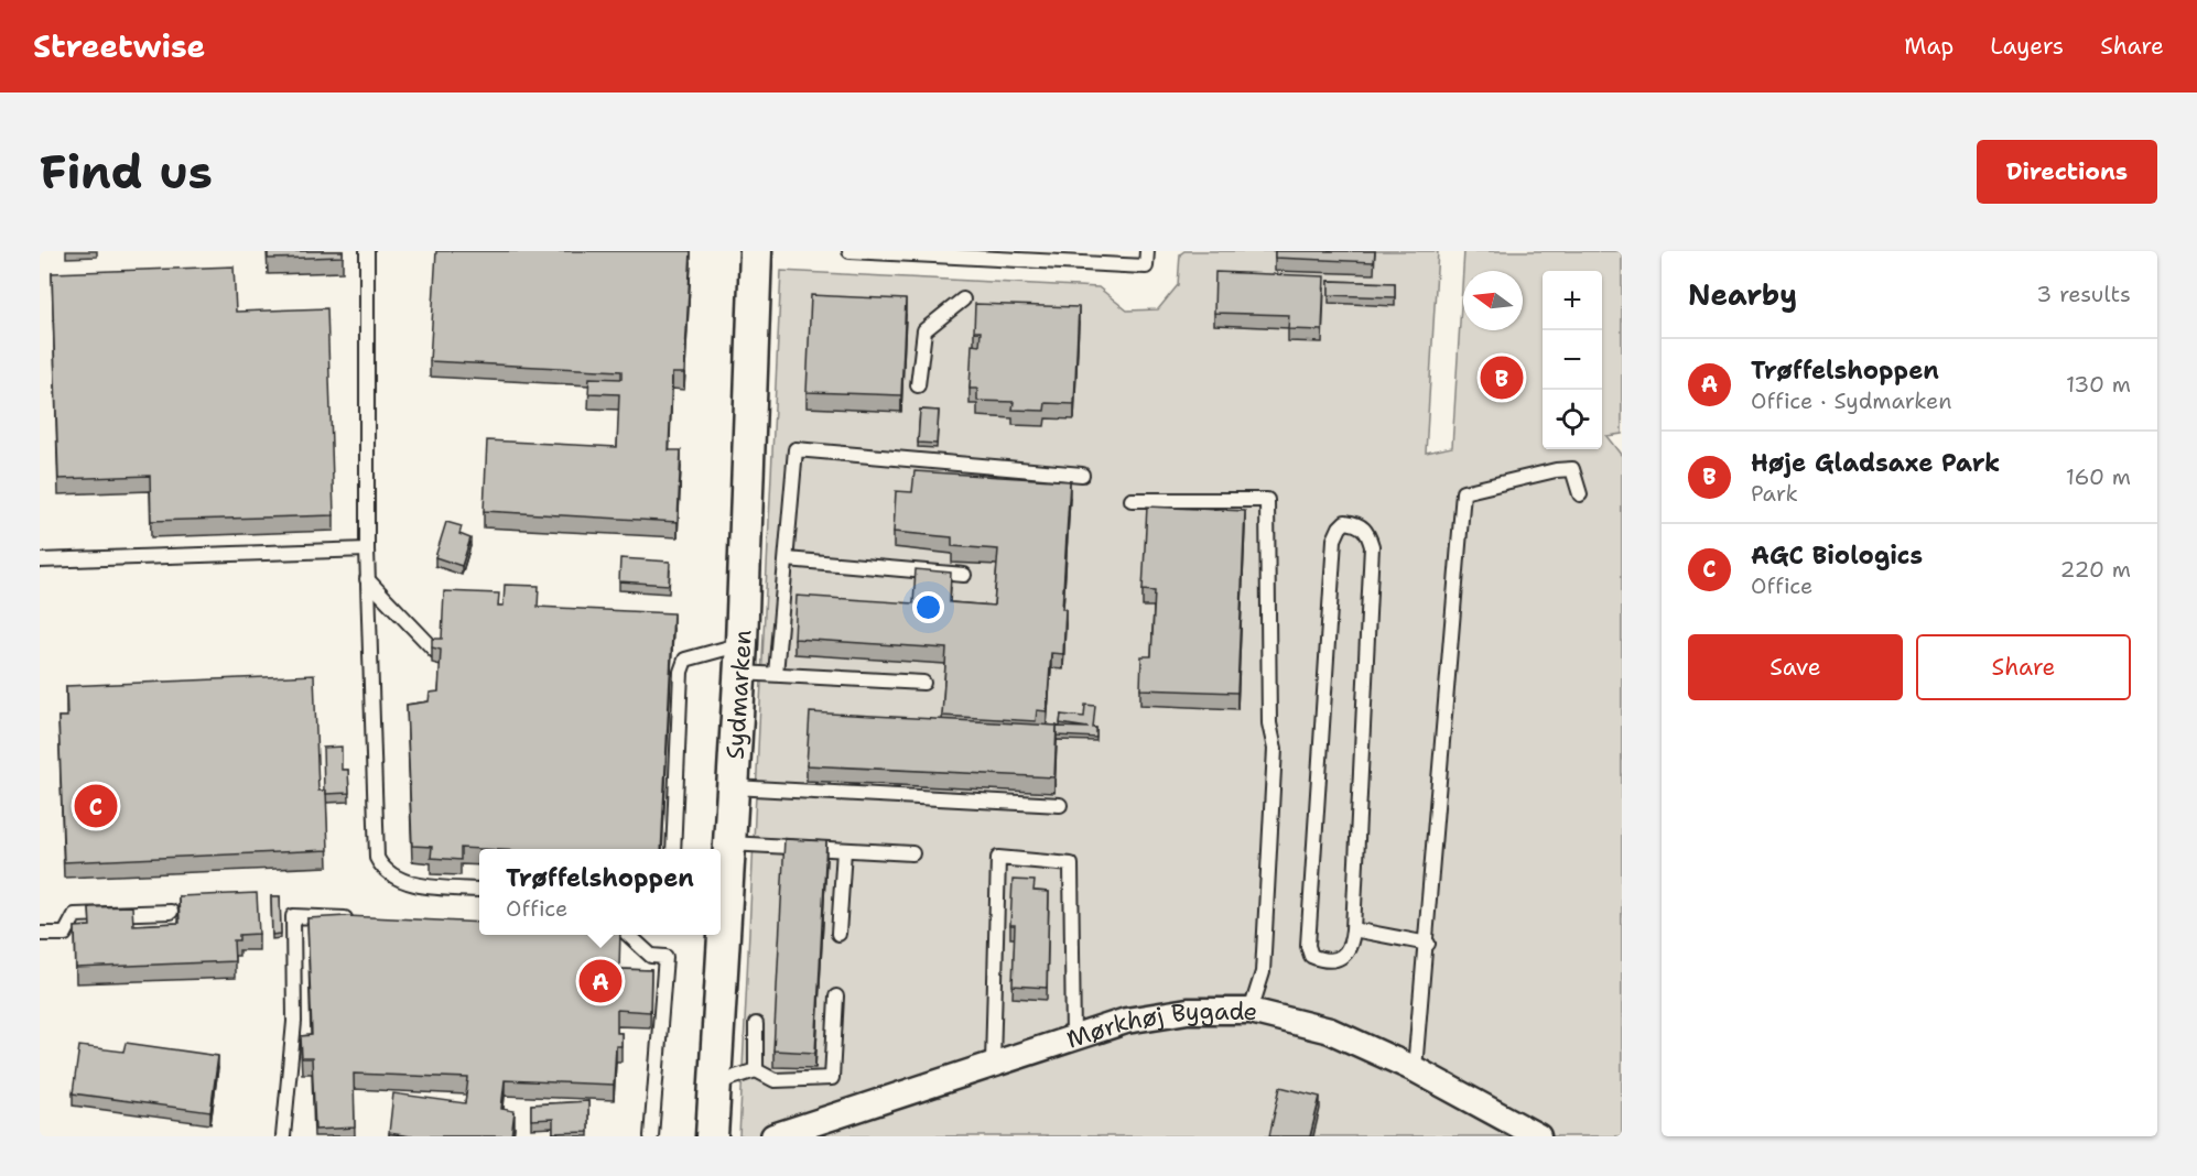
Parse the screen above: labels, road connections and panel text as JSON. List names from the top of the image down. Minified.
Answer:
{"streets":{"street":["Sydmarken","Mørkhøj Bygade"]},"north":"left","page":{"header":"Streetwise","nav":["Map","Layers","Share"],"buttons":["Directions",["Save","Share"]],"title":"Find us","heading":["Nearby","3 results"],"map_buttons":["+","−"],"list":[{"mark":"A","name":"Trøffelshoppen","note":"Office · Sydmarken","value":"130 m"},{"mark":"B","name":"Høje Gladsaxe Park","note":"Park","value":"160 m"},{"mark":"C","name":"AGC Biologics","note":"Office","value":"220 m"}],"pins":["B","C","A"],"popup":["Trøffelshoppen","Office"]}}
